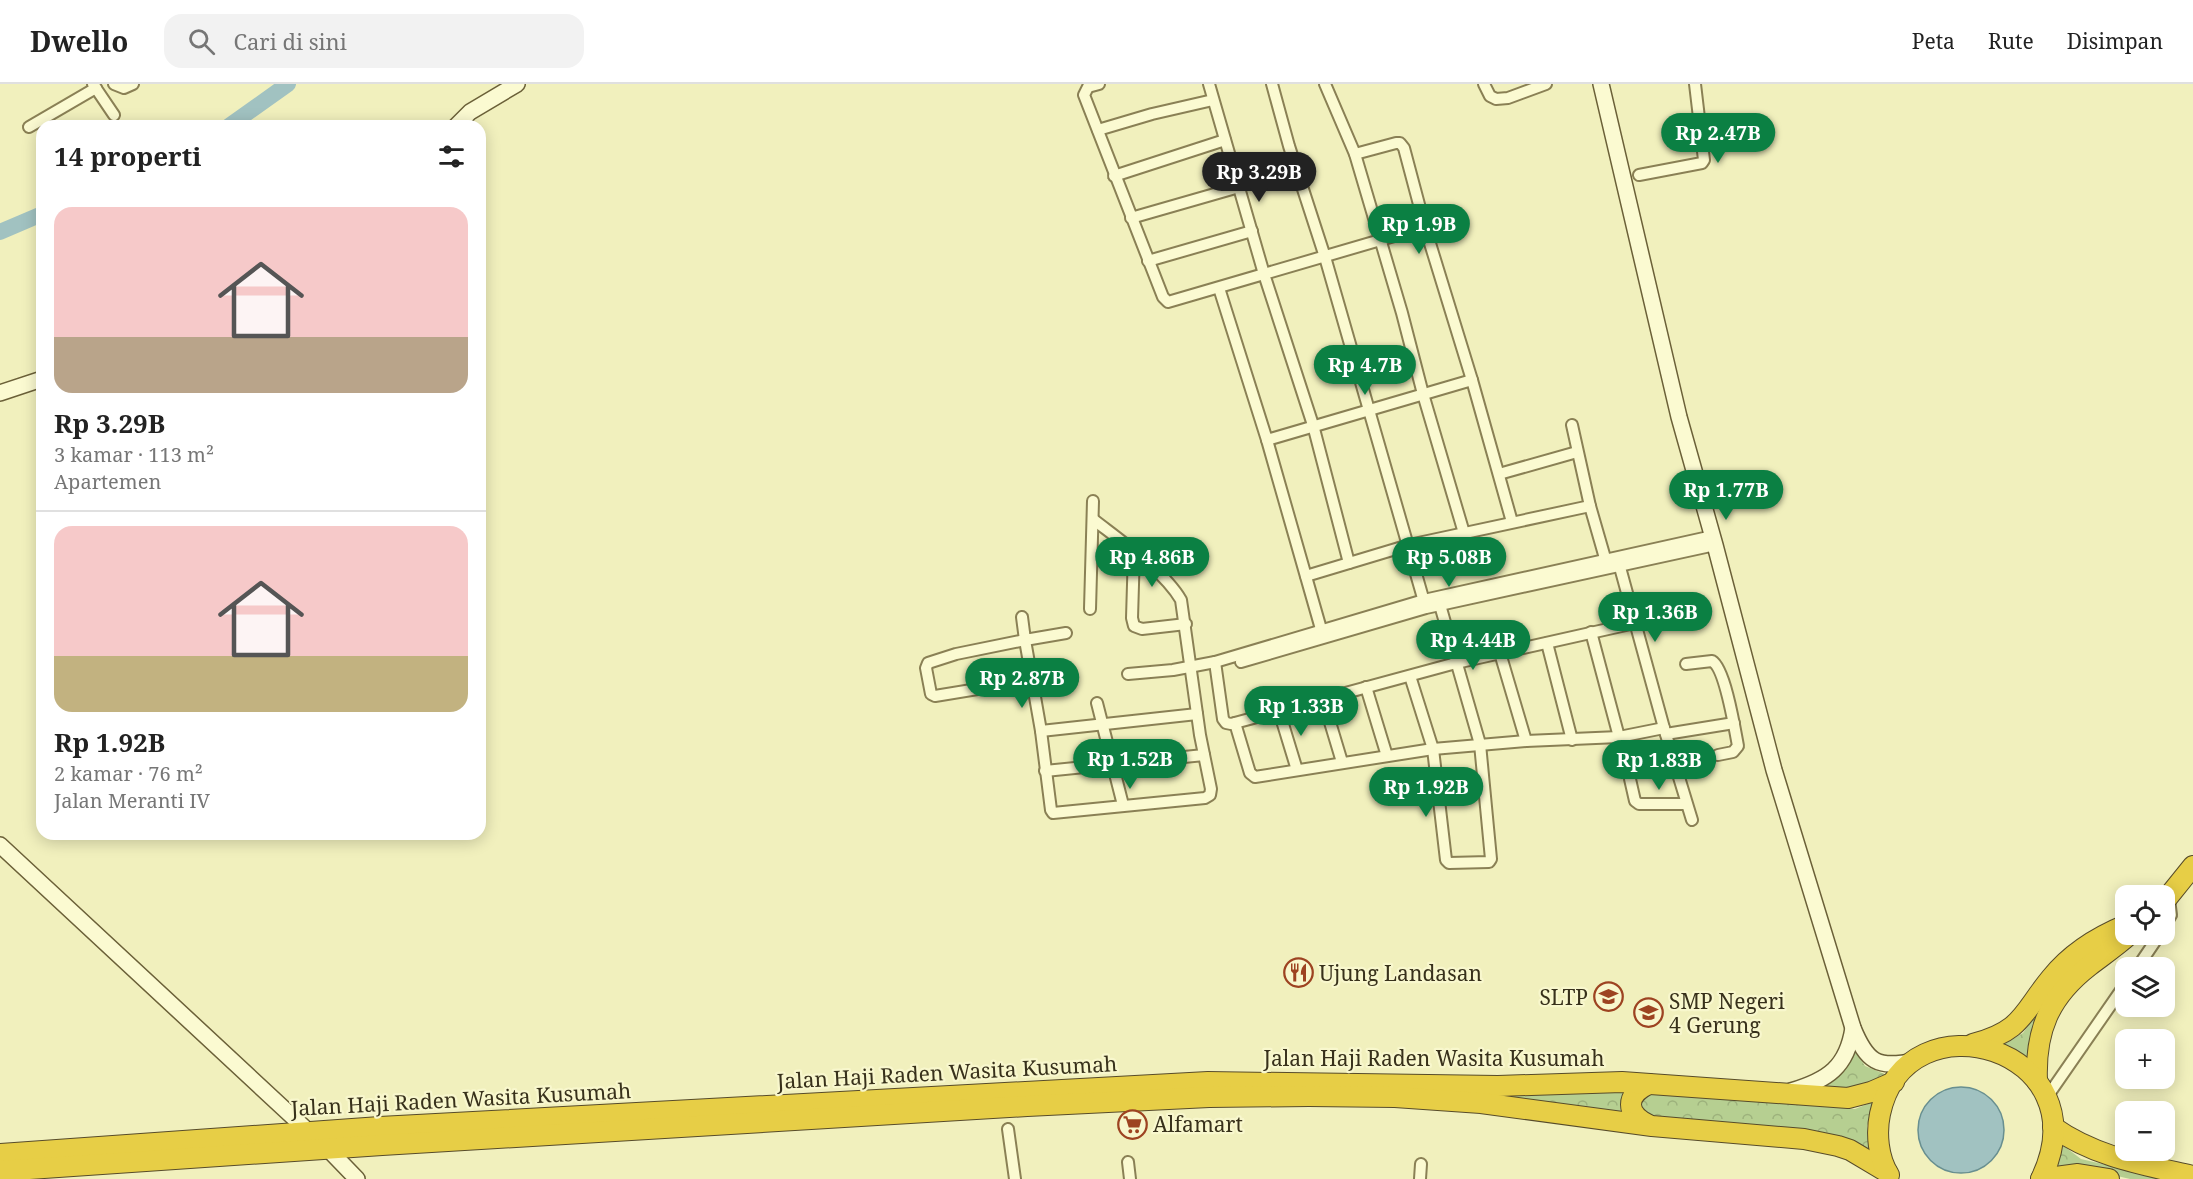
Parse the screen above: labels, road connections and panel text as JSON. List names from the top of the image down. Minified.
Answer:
{"streets":{"highway":["Jalan Haji Raden Wasita Kusumah"]},"places":{"restaurant":["Ujung Landasan"],"school or university":["SLTP","SMP Negeri 4 Gerung"],"supermarket":["Alfamart"]},"page":{"header":"Dwello","search":"Cari di sini","nav":["Peta","Rute","Disimpan"],"price":["Rp 2.47B","Rp 3.29B","Rp 1.9B","Rp 4.7B","Rp 1.77B","Rp 4.86B","Rp 5.08B","Rp 1.36B","Rp 4.44B","Rp 2.87B","Rp 1.33B","Rp 1.52B","Rp 1.83B","Rp 1.92B"],"heading":"14 properti","list":[{"name":"Rp 3.29B","note":"3 kamar · 113 m² · Apartemen"},{"name":"Rp 1.92B","note":"2 kamar · 76 m² · Jalan Meranti IV"}],"map_buttons":["+","−"]}}
